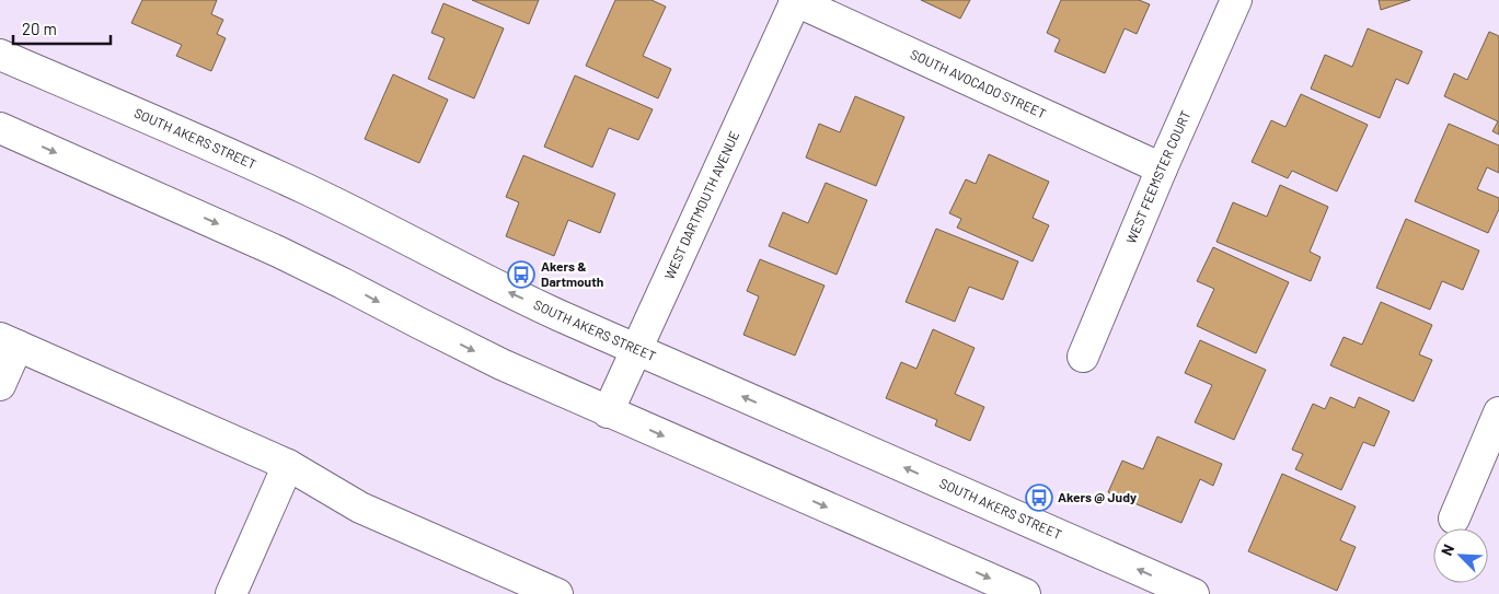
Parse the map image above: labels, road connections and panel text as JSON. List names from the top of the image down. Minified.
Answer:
{"streets":{"main road":["SOUTH AVOCADO STREET","SOUTH AKERS STREET","WEST FEEMSTER COURT","WEST DARTMOUTH AVENUE"]},"crossings":[["SOUTH AVOCADO STREET","WEST FEEMSTER COURT"],["SOUTH AVOCADO STREET","WEST DARTMOUTH AVENUE"],["SOUTH AKERS STREET","WEST DARTMOUTH AVENUE"]],"places":{"bus stop":["Akers & Dartmouth","Akers @ Judy"]},"scale_bar":"20 m","north":"top left"}
